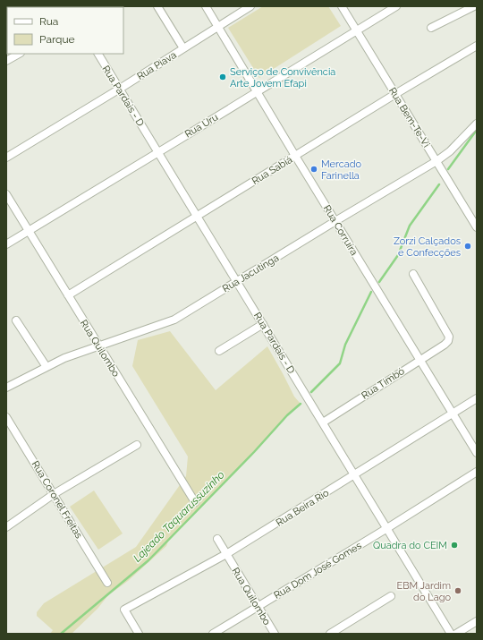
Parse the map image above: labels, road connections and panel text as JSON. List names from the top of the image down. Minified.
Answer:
{"streets":{"street":["Rua Piava","Rua Pardais - D","Rua Bem-Te-Vi","Rua Uru","Rua Sabiá","Rua Corruíra","Rua Jacutinga","Rua Quilombo","Rua Timbó","Rua Coronel Freitas","Rua Beira Rio","Rua Dom José Gomes"]},"crossings":[["Rua Piava","Rua Pardais - D"],["Rua Piava","Rua Corruíra"],["Rua Pardais - D","Rua Uru"],["Rua Pardais - D","Rua Sabiá"],["Rua Pardais - D","Rua Jacutinga"],["Rua Pardais - D","Rua Timbó"],["Rua Pardais - D","Rua Beira Rio"],["Rua Pardais - D","Rua Dom José Gomes"],["Rua Bem-Te-Vi","Rua Uru"],["Rua Bem-Te-Vi","Rua Sabiá"],["Rua Bem-Te-Vi","Rua Jacutinga"],["Rua Uru","Rua Corruíra"],["Rua Uru","Rua Quilombo"],["Rua Sabiá","Rua Corruíra"],["Rua Sabiá","Rua Quilombo"],["Rua Corruíra","Rua Jacutinga"],["Rua Corruíra","Rua Timbó"],["Rua Corruíra","Rua Beira Rio"],["Rua Jacutinga","Rua Quilombo"],["Rua Quilombo","Rua Beira Rio"],["Rua Quilombo","Rua Dom José Gomes"]],"water":["Lajeado Taquarussuzinho"],"places":["Serviço de Convivência Arte Jovem Efapi","Mercado Farinella","Zorzi Calçados e Confecções","Quadra do CEIM","EBM Jardim do Lago"],"legend":["Rua","Parque"]}
